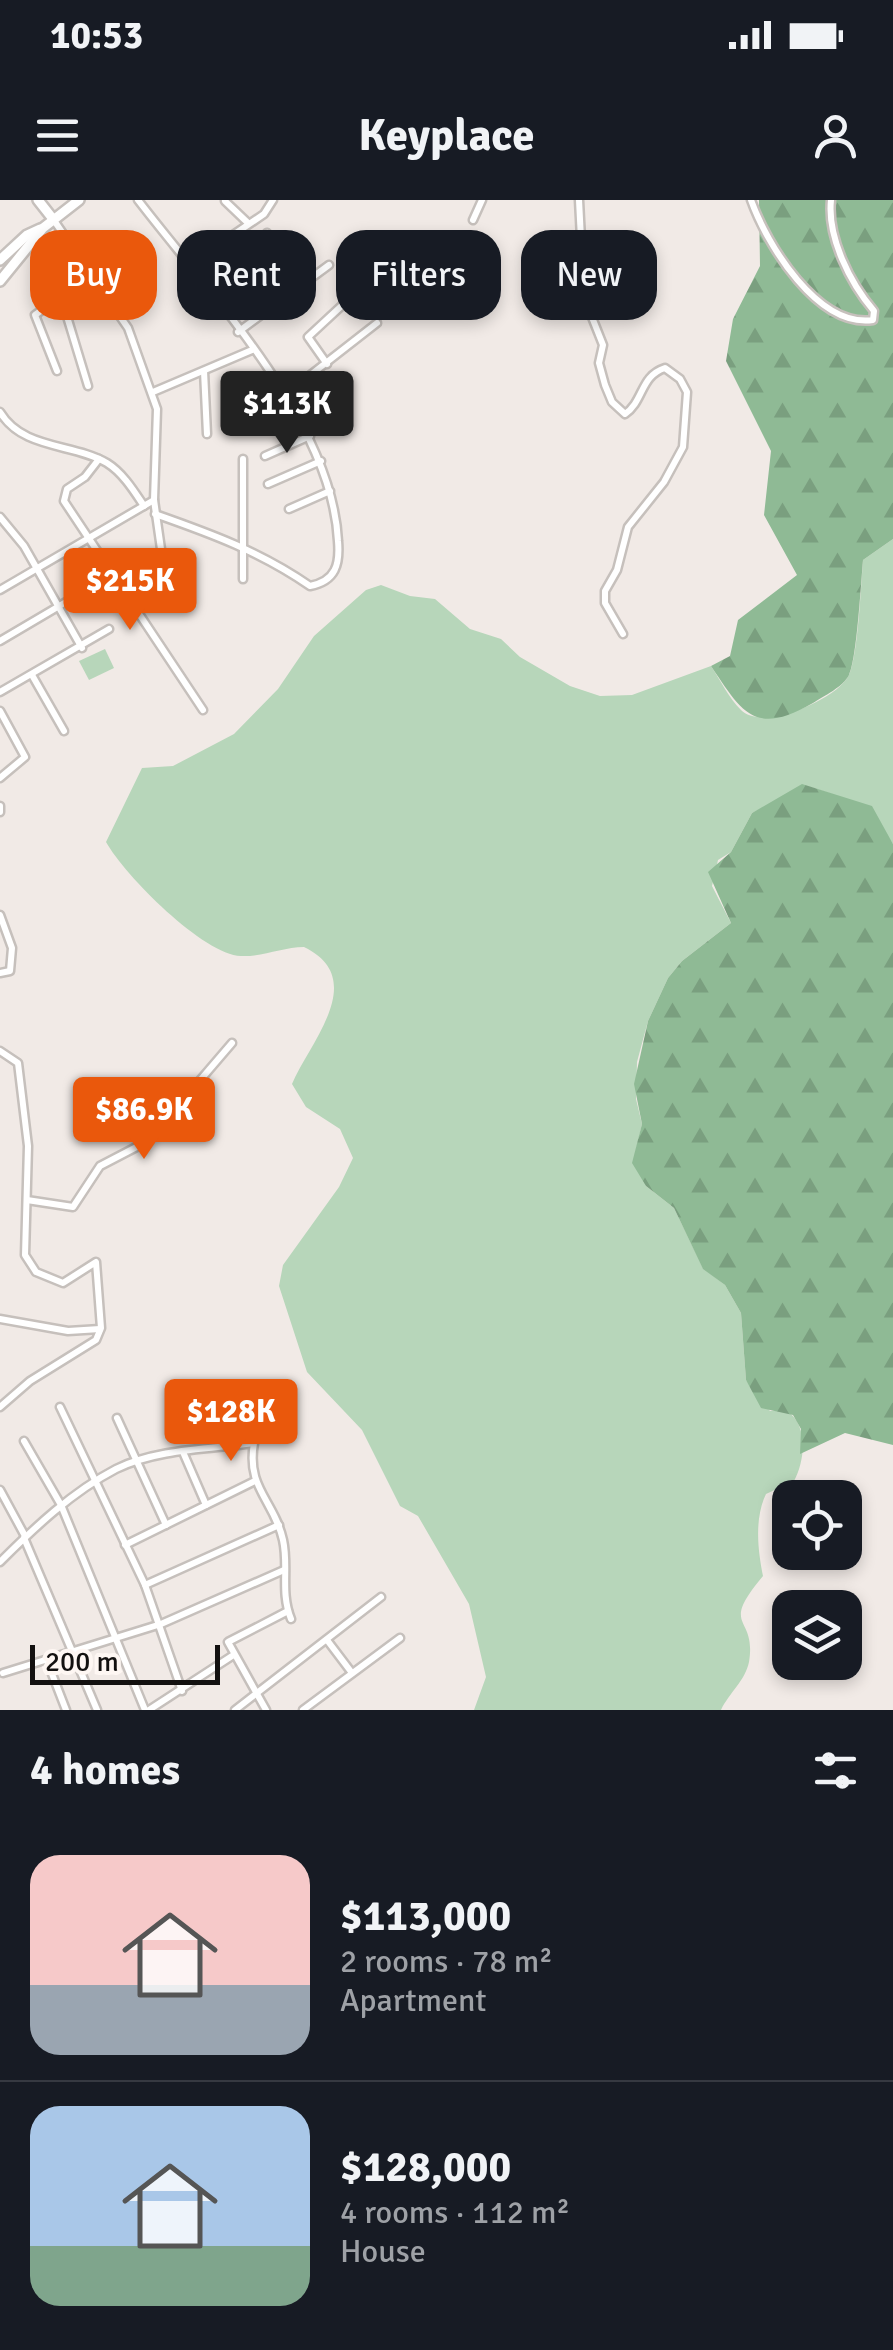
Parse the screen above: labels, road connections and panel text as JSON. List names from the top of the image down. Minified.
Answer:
{"scale_bar":"200 m","page":{"status":"10:53","header":"Keyplace","chip":["Buy","Rent","Filters","New"],"price":["$113K","$215K","$86.9K","$128K"],"scale":"200 m","heading":"4 homes","list":[{"name":"$113,000","note":"2 rooms · 78 m² · Apartment"},{"name":"$128,000","note":"4 rooms · 112 m² · House"}]}}
